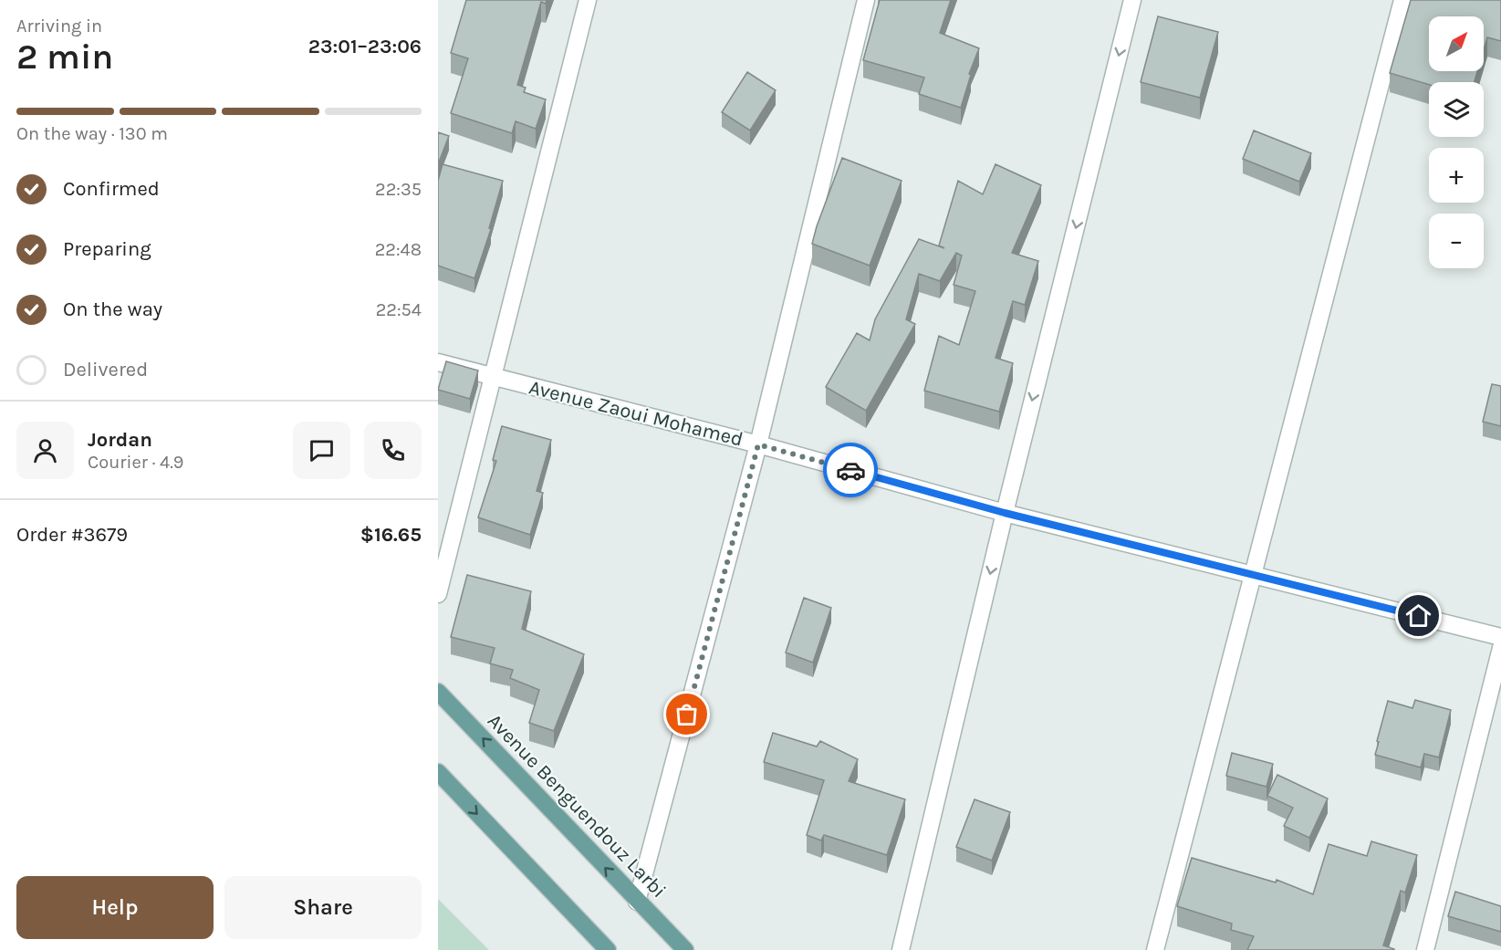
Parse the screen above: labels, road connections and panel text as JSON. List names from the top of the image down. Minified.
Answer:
{"streets":{"main road":["Avenue Benguendouz Larbi"],"street":["Avenue Zaoui Mohamed"]},"north":"top right","page":{"heading":["2 min","Arriving in","23:01–23:06"],"panel":["Jordan","Courier · 4.9","Order #3679","$16.65"],"map_buttons":["+","−"],"bar":"On the way · 130 m","list":[["Confirmed","22:35"],["Preparing","22:48"],["On the way","22:54"],"Delivered"],"buttons":["Help","Share"]}}
